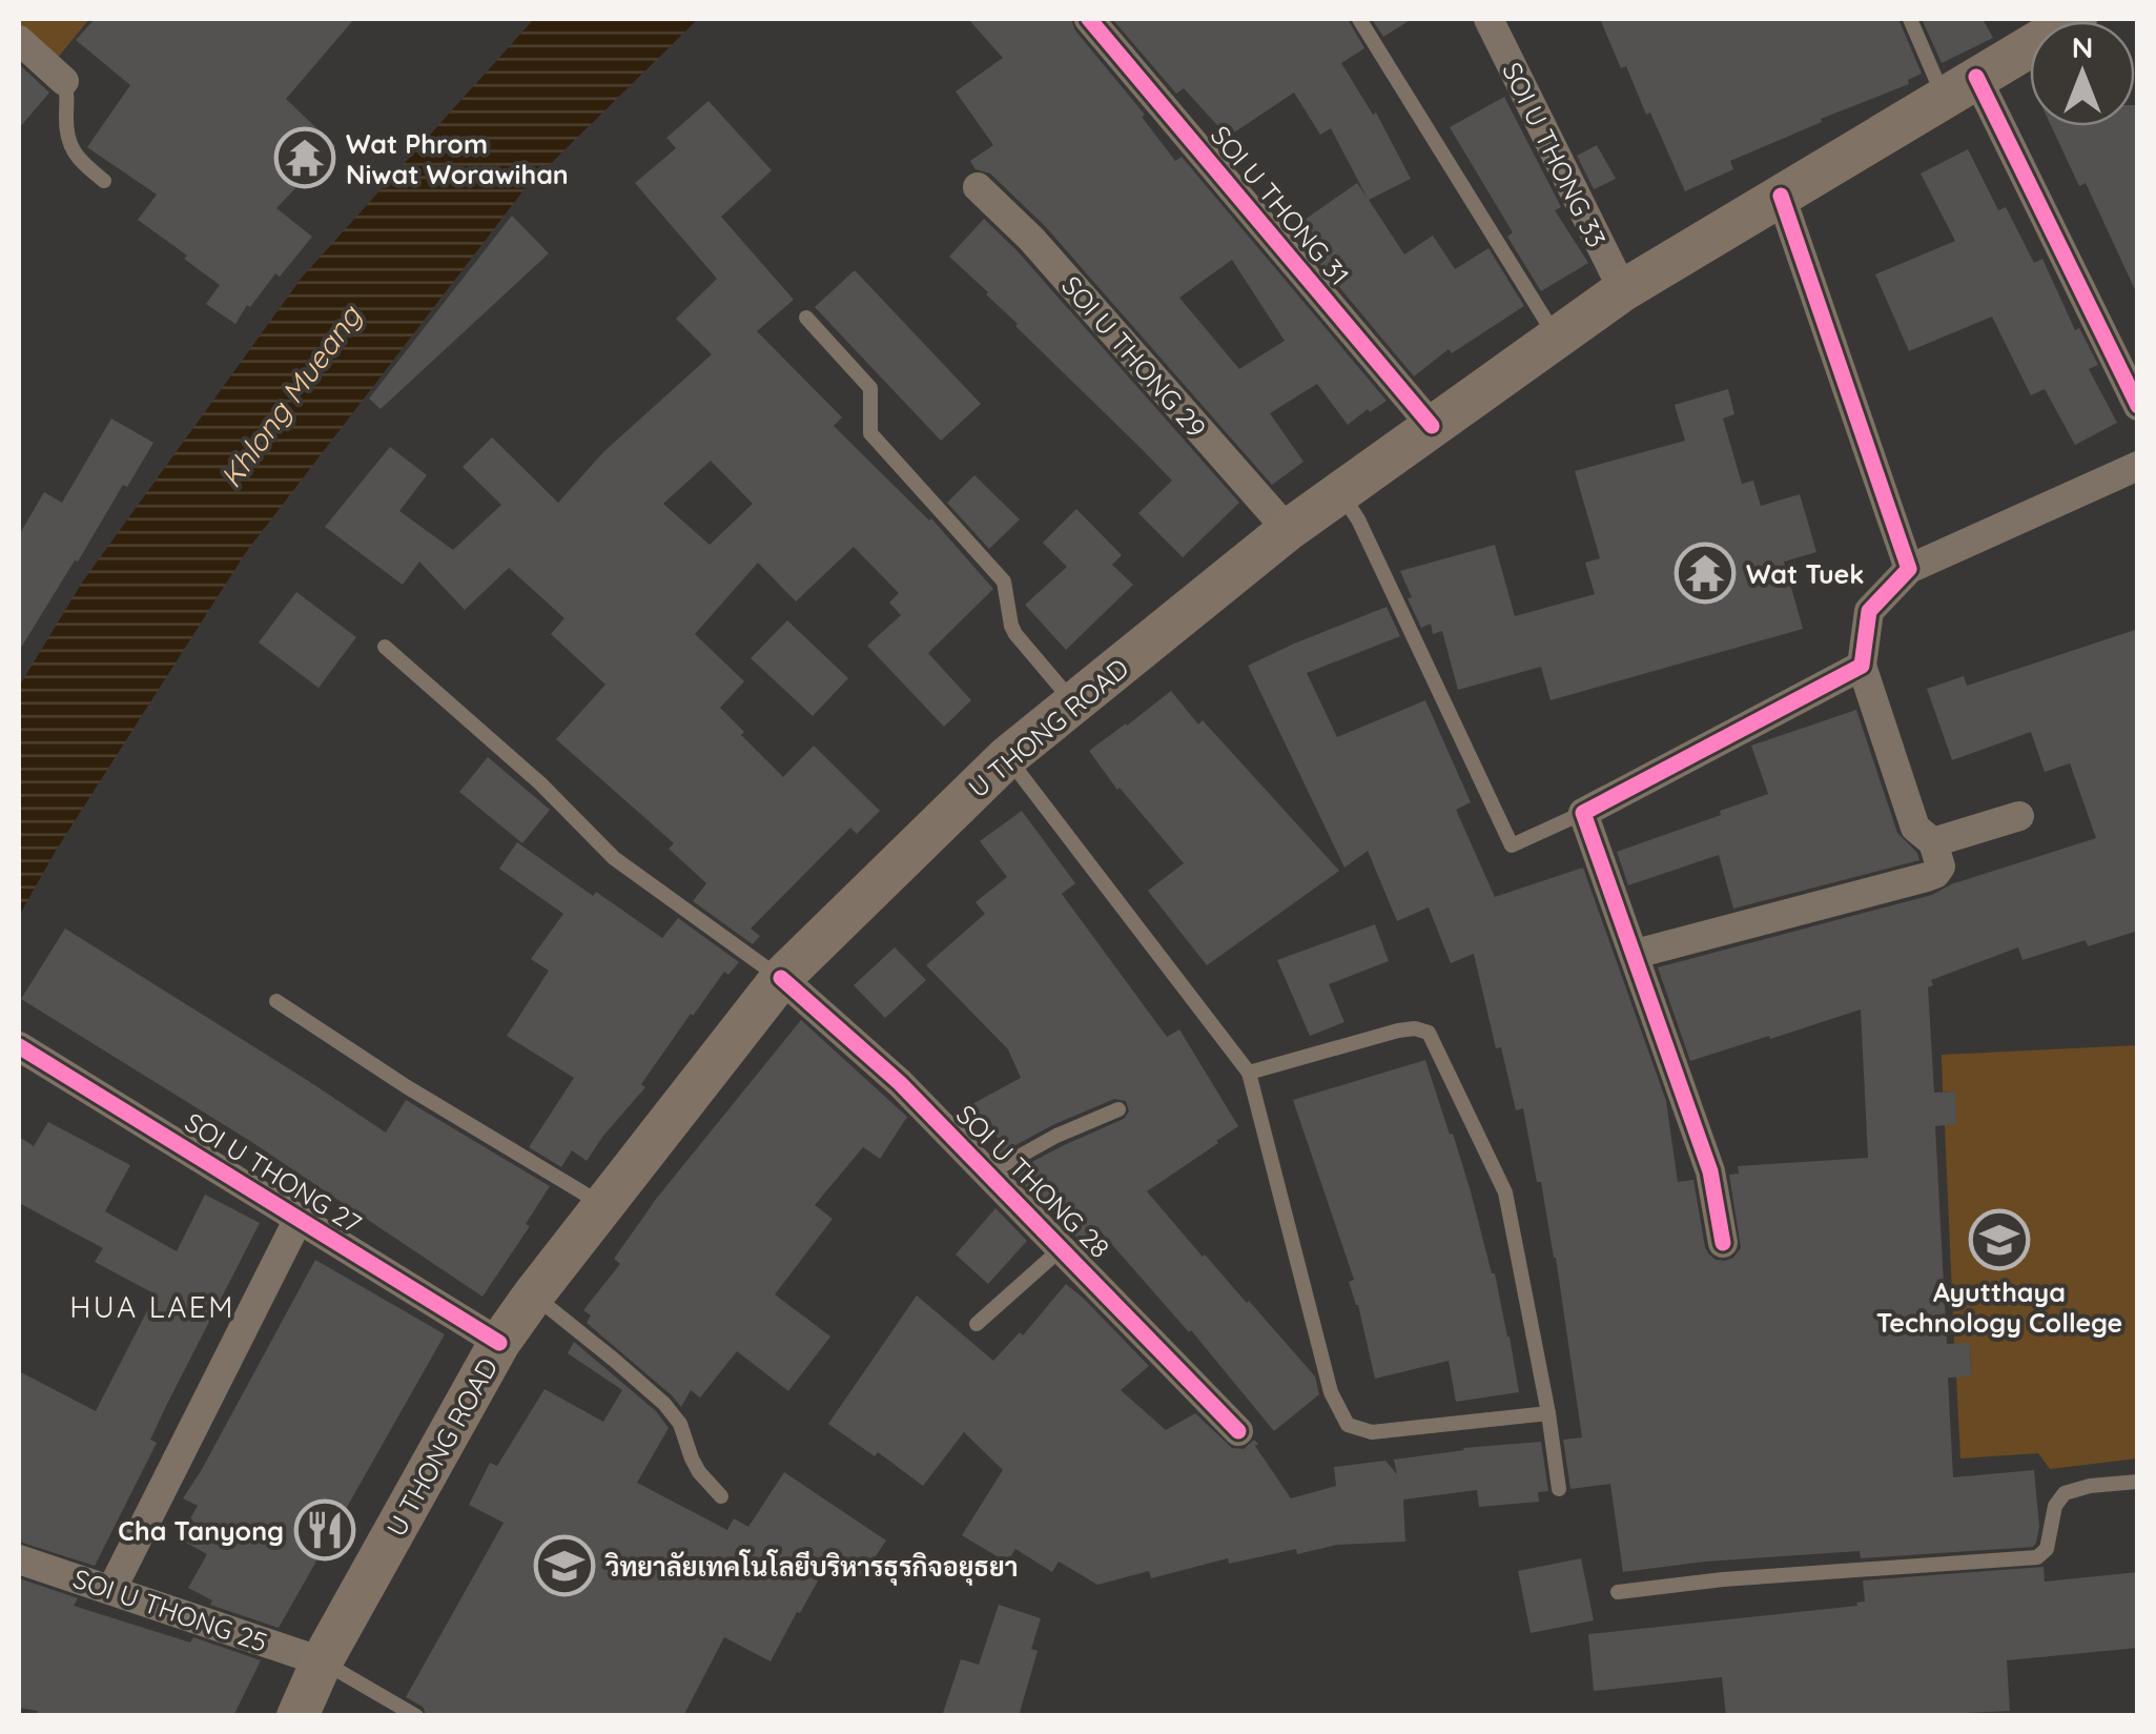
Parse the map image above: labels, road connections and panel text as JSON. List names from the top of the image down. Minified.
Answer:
{"streets":{"main road":["U THONG ROAD"],"street":["SOI U THONG 33","SOI U THONG 31","SOI U THONG 29","SOI U THONG 27","SOI U THONG 28","SOI U THONG 25"]},"crossings":[["SOI U THONG 33","U THONG ROAD"],["SOI U THONG 31","U THONG ROAD"],["SOI U THONG 29","U THONG ROAD"],["U THONG ROAD","SOI U THONG 27"],["U THONG ROAD","SOI U THONG 28"],["U THONG ROAD","SOI U THONG 25"]],"districts":["HUA LAEM"],"water":["Khlong Mueang"],"places":{"temple":["Wat Phrom Niwat Worawihan","Wat Tuek"],"school or university":["Ayutthaya Technology College","วิทยาลัยเทคโนโลยีบริหารธุรกิจอยุธยา"],"restaurant":["Cha Tanyong"]},"north":"top"}
